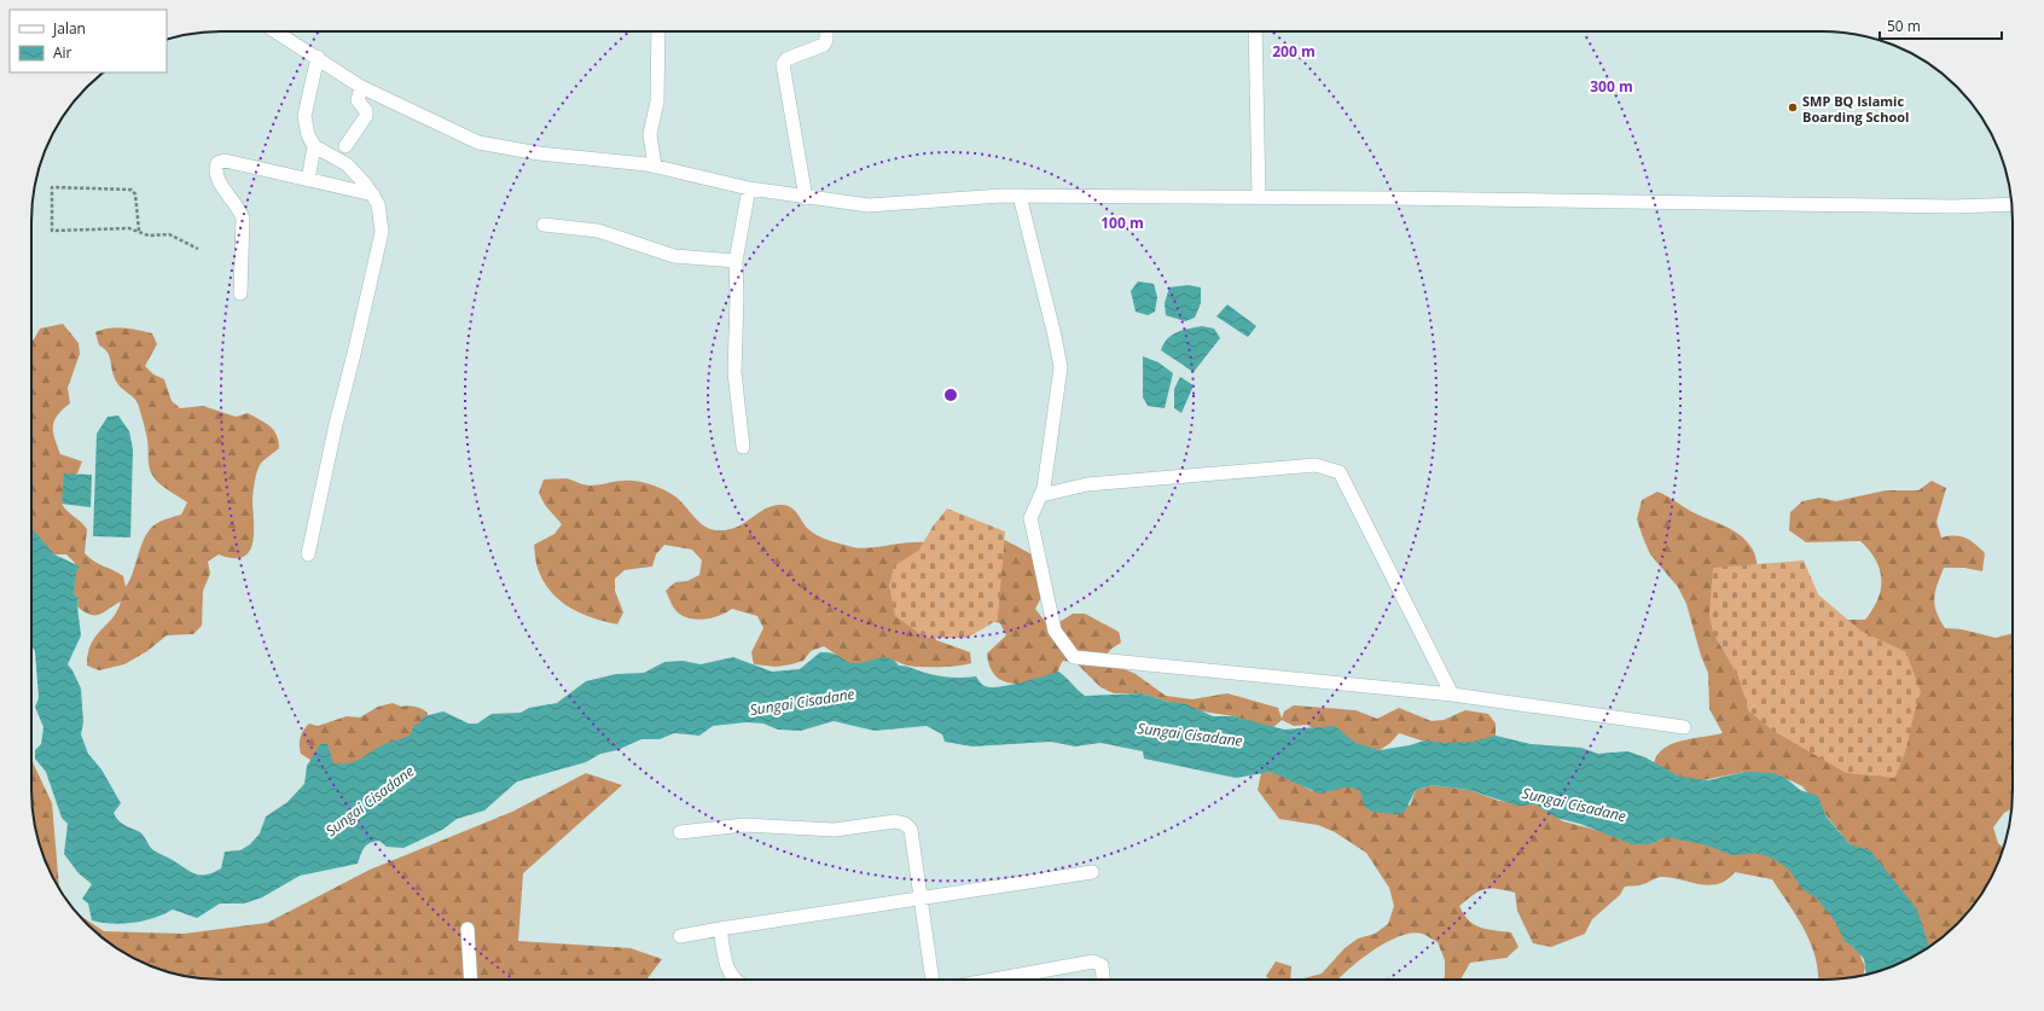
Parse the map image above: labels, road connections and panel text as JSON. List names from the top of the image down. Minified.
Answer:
{"water":["Sungai Cisadane"],"places":["SMP BQ Islamic Boarding School"],"legend":["Jalan","Air"],"scale_bar":"50 m","rings":["200 m","300 m","100 m"]}
